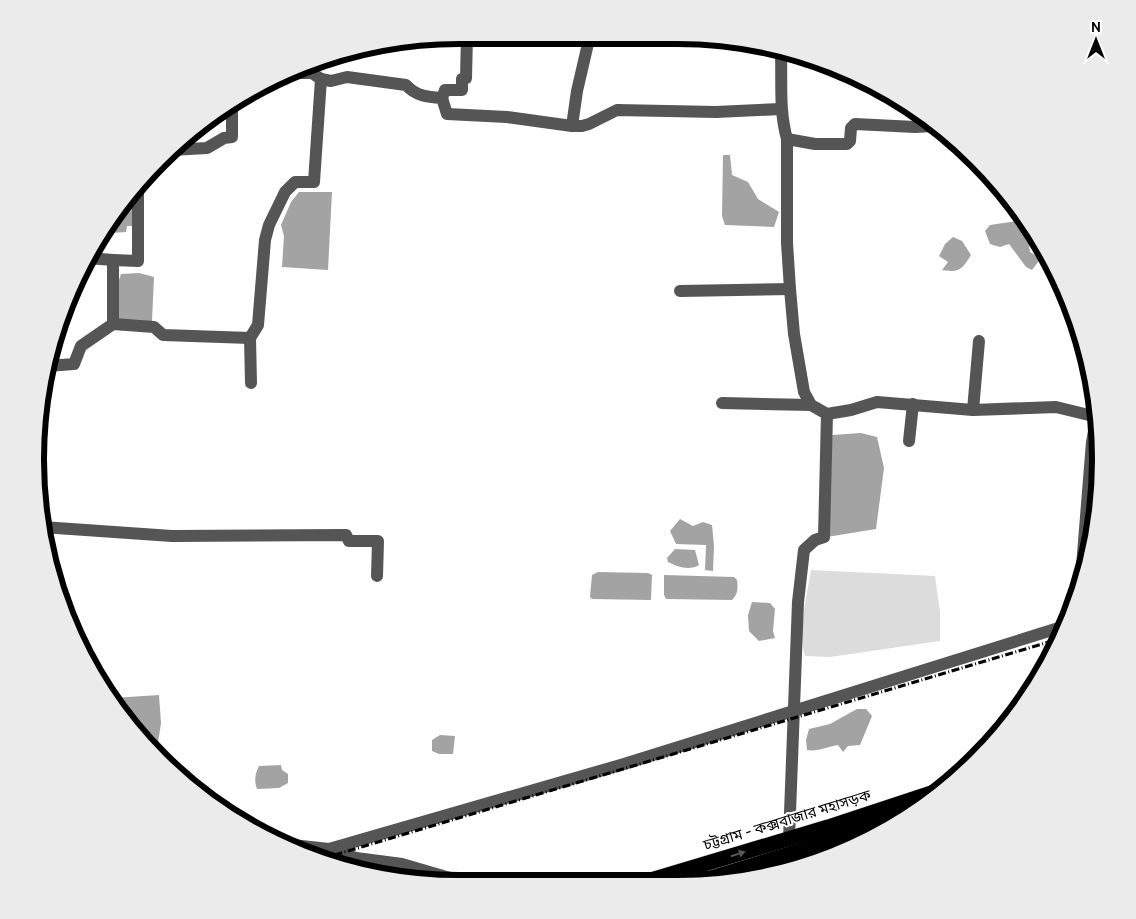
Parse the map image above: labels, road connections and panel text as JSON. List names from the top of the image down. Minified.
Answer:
{"streets":{"highway":["চট্টগ্রাম - কক্সবাজার মহাসড়ক"]},"north":"top"}
